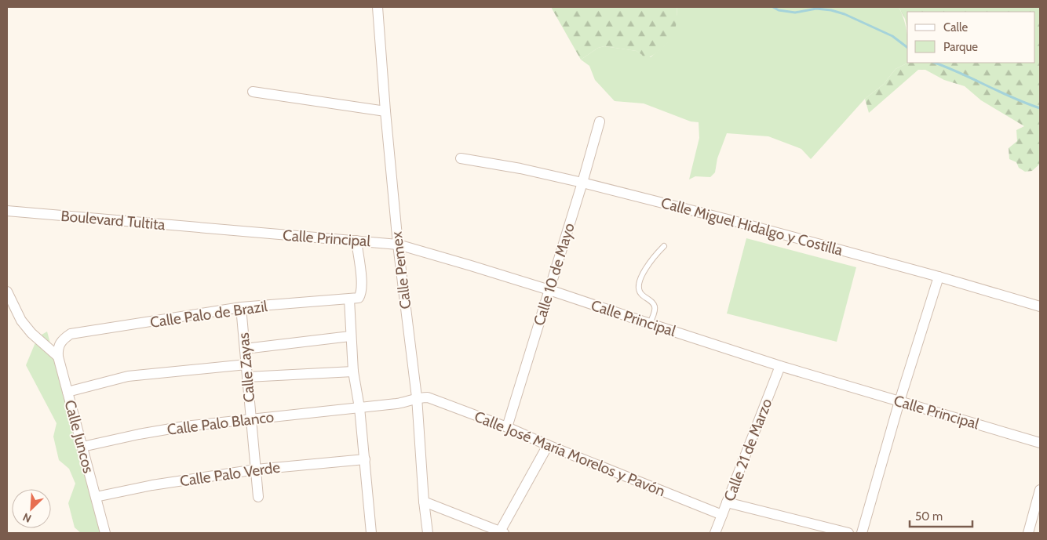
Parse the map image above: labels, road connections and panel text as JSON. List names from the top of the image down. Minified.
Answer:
{"streets":{"street":["Boulevard Tultita","Calle Miguel Hidalgo y Costilla","Calle Principal","Calle Pemex","Calle 10 de Mayo","Calle Palo de Brazil","Calle Zayas","Calle Palo Blanco","Calle Juncos","Calle 21 de Marzo","Calle José María Morelos y Pavón","Calle Palo Verde"]},"crossings":[["Boulevard Tultita","Calle Principal"],["Calle Miguel Hidalgo y Costilla","Calle 10 de Mayo"],["Calle Principal","Calle Pemex"],["Calle Principal","Calle 10 de Mayo"],["Calle Principal","Calle 21 de Marzo"],["Calle Pemex","Calle Palo Blanco"],["Calle Pemex","Calle José María Morelos y Pavón"],["Calle 10 de Mayo","Calle José María Morelos y Pavón"],["Calle Palo de Brazil","Calle Zayas"],["Calle Palo de Brazil","Calle Juncos"],["Calle Zayas","Calle Palo Blanco"],["Calle Zayas","Calle Palo Verde"],["Calle Palo Blanco","Calle Juncos"],["Calle Palo Blanco","Calle José María Morelos y Pavón"],["Calle Juncos","Calle Palo Verde"],["Calle 21 de Marzo","Calle José María Morelos y Pavón"]],"legend":["Calle","Parque"],"scale_bar":"50 m","north":"bottom left"}
